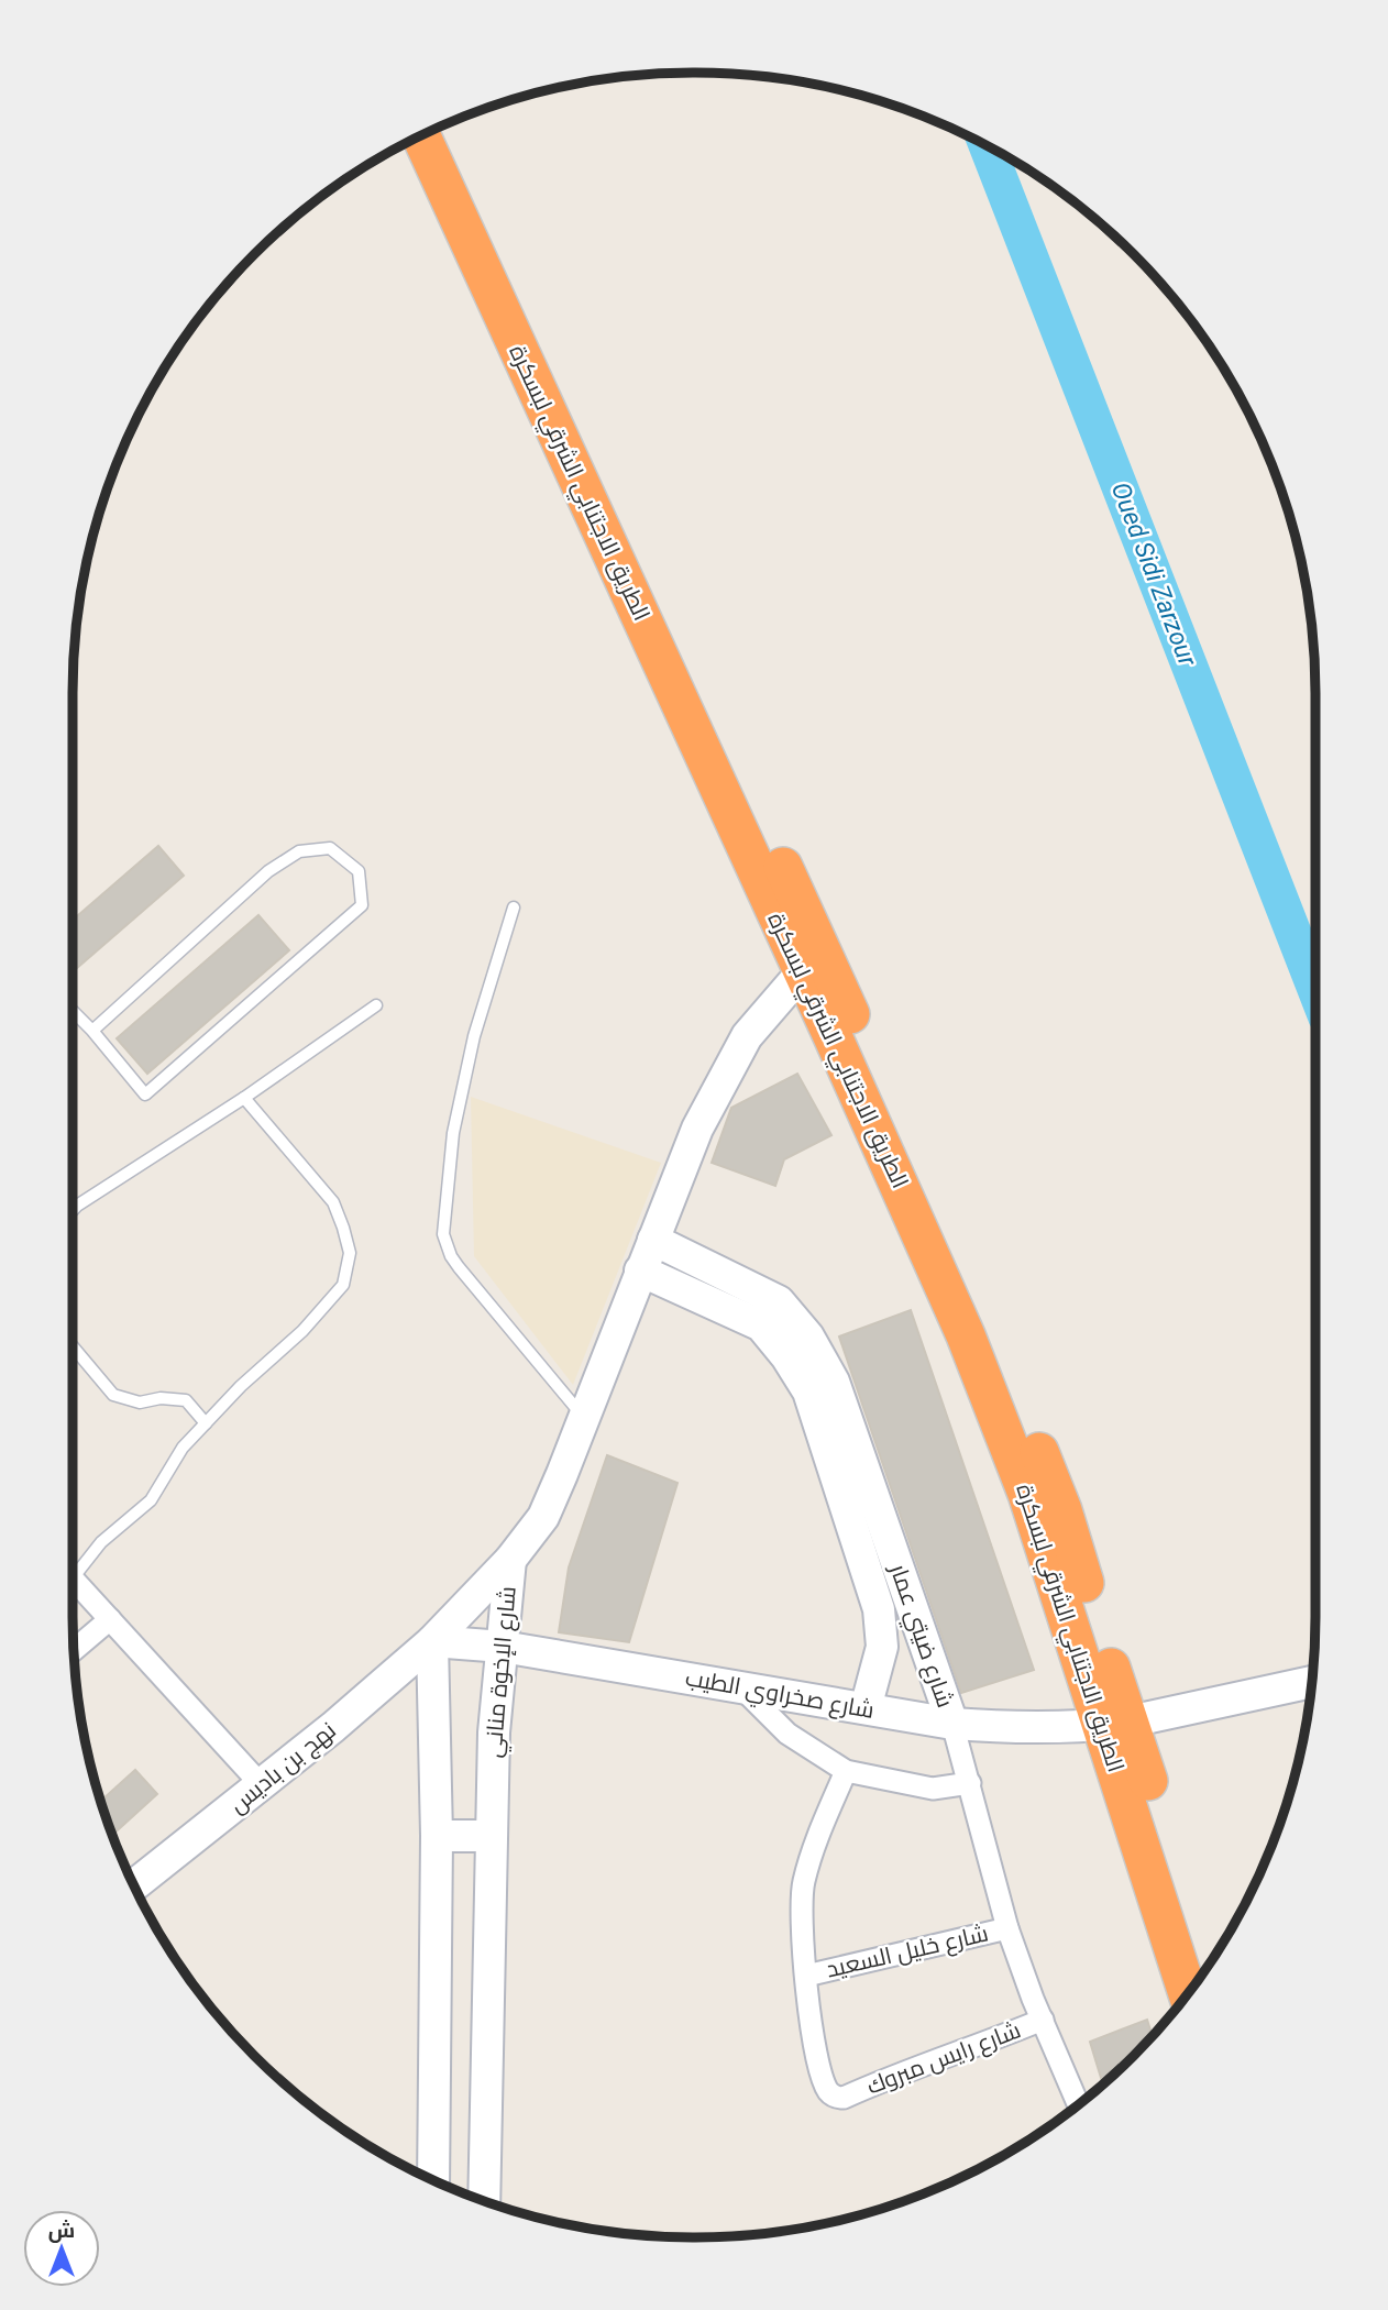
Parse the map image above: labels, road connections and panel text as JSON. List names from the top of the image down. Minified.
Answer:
{"streets":{"highway":["الطريق الاجتنابي الشرقي لبسكرة"],"street":["شارع ضيتي عمار","شارع الإخوة مناني","شارع صخراوي الطيب","نهج بن باديس","شارع خليل السعيد","شارع رايس مبروك"]},"crossings":[["الطريق الاجتنابي الشرقي لبسكرة","شارع صخراوي الطيب"],["شارع ضيتي عمار","شارع صخراوي الطيب"],["شارع ضيتي عمار","شارع خليل السعيد"],["شارع ضيتي عمار","شارع رايس مبروك"],["شارع الإخوة مناني","شارع صخراوي الطيب"],["شارع الإخوة مناني","نهج بن باديس"],["شارع صخراوي الطيب","نهج بن باديس"],["شارع خليل السعيد","شارع رايس مبروك"]],"water":["Oued Sidi Zarzour"],"north":"top"}
